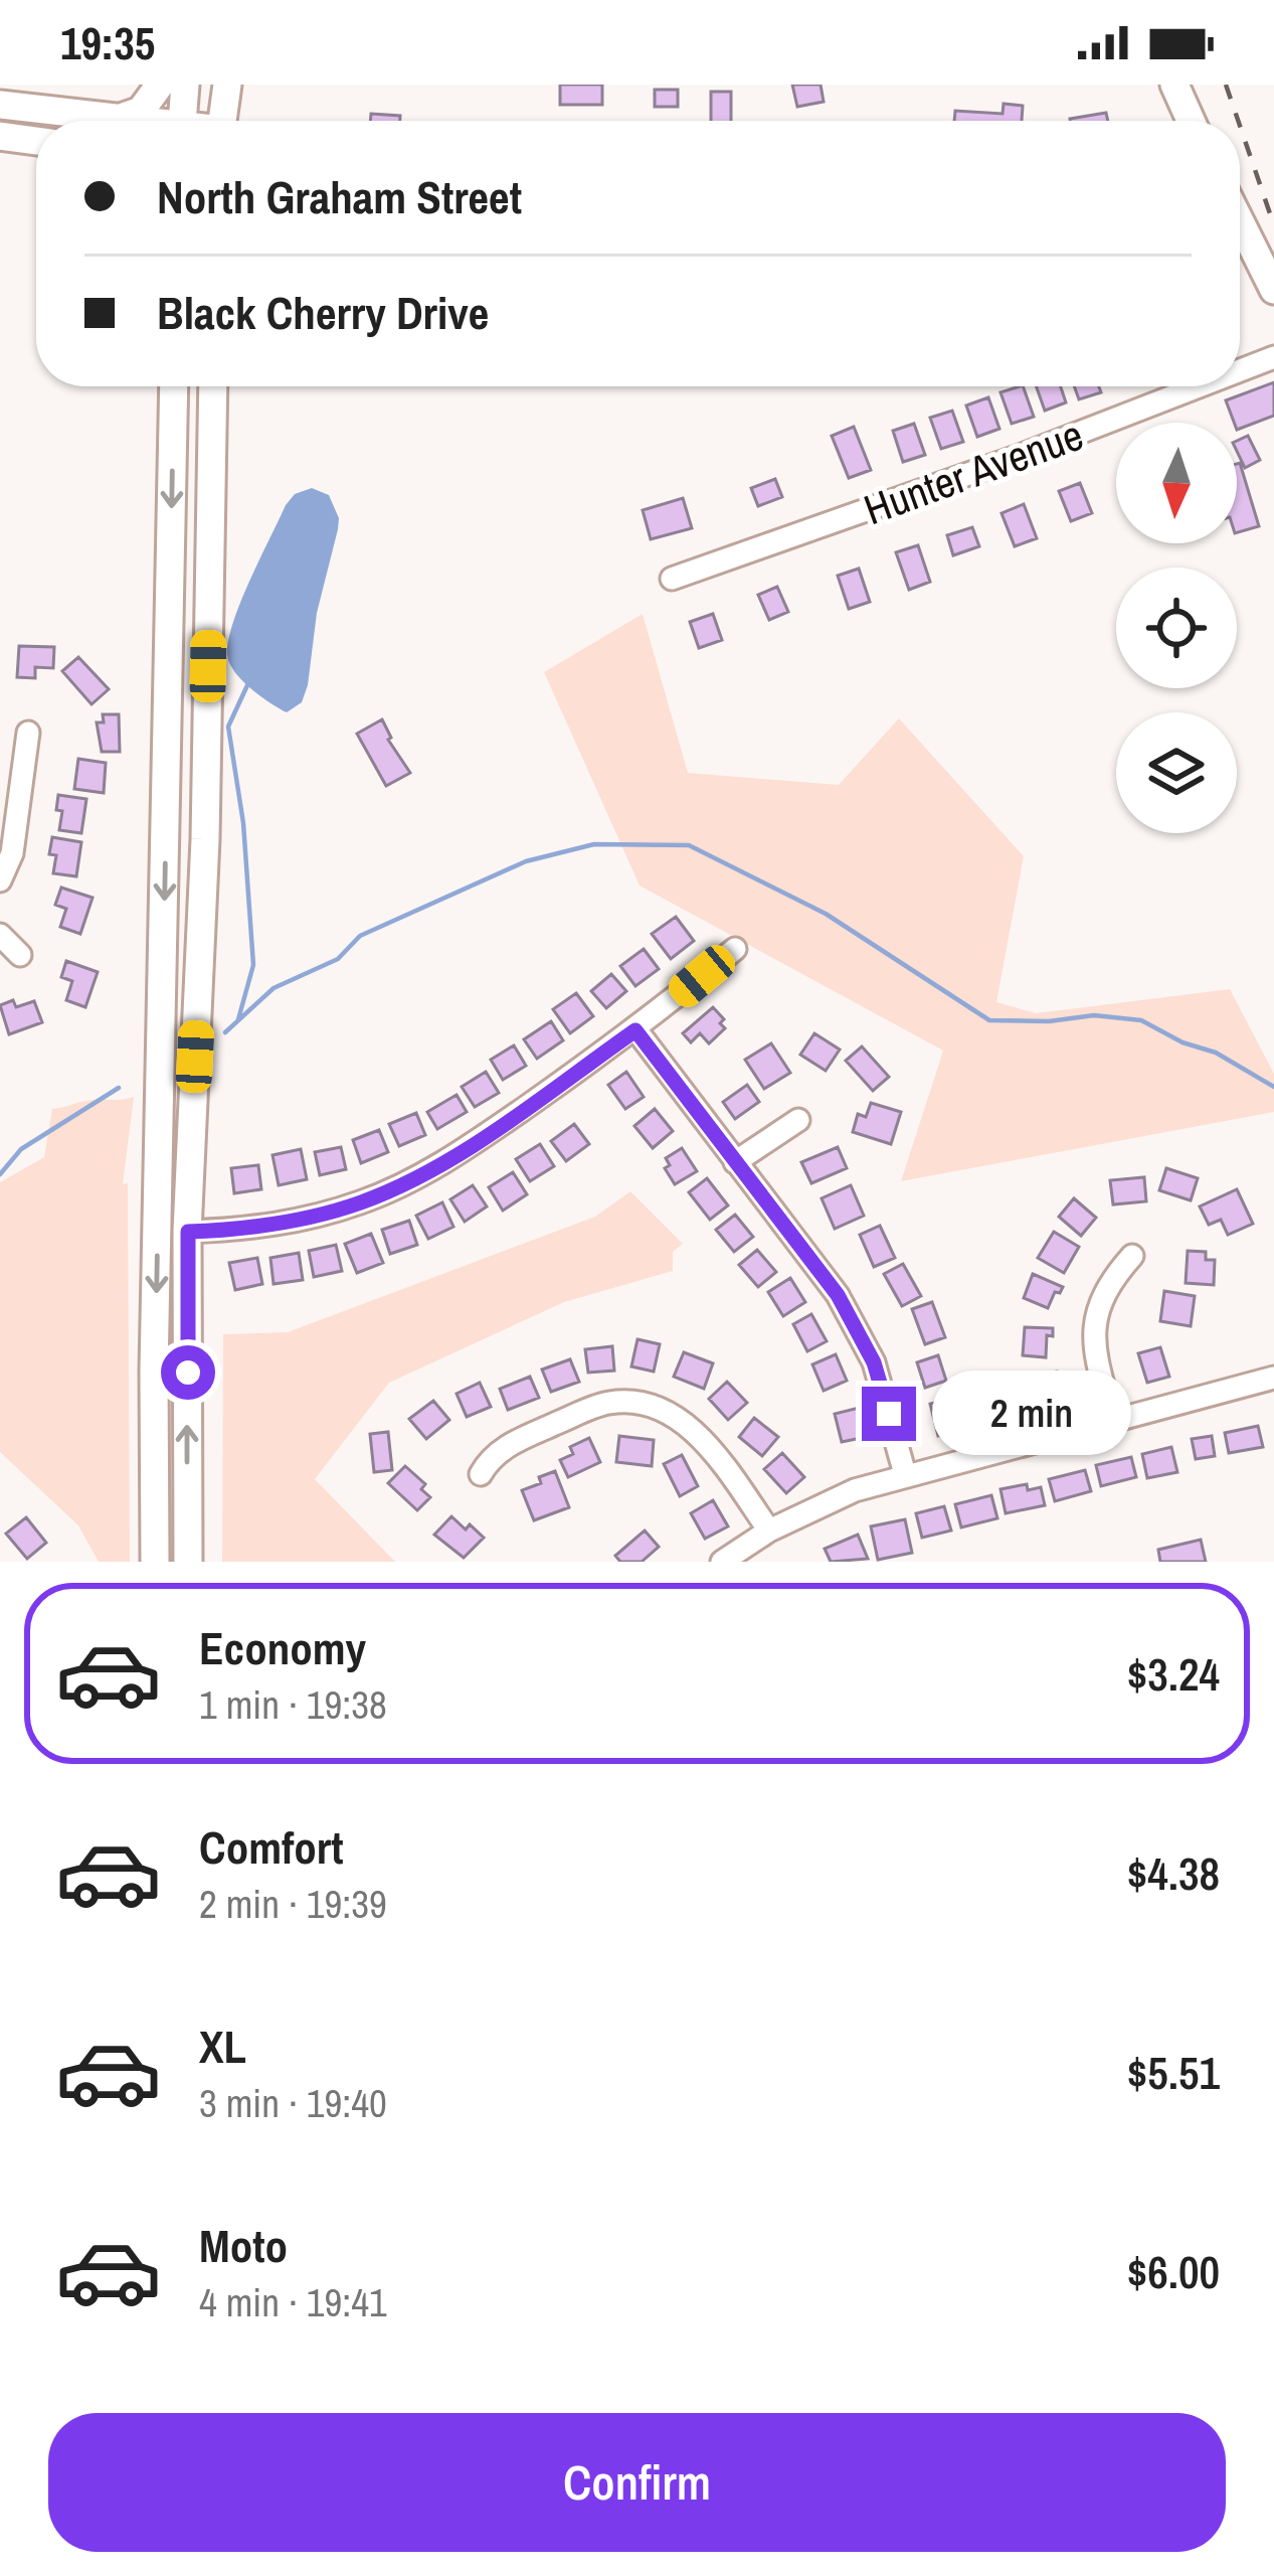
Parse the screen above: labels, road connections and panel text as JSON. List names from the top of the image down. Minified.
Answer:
{"streets":{"street":["Hunter Avenue"]},"north":"bottom","page":{"status":"19:35","banner":["North Graham Street","Black Cherry Drive"],"bubble":"2 min","list":[{"name":"Economy","note":"1 min · 19:38","value":"$3.24"},{"name":"Comfort","note":"2 min · 19:39","value":"$4.38"},{"name":"XL","note":"3 min · 19:40","value":"$5.51"},{"name":"Moto","note":"4 min · 19:41","value":"$6.00"}],"buttons":"Confirm"}}
